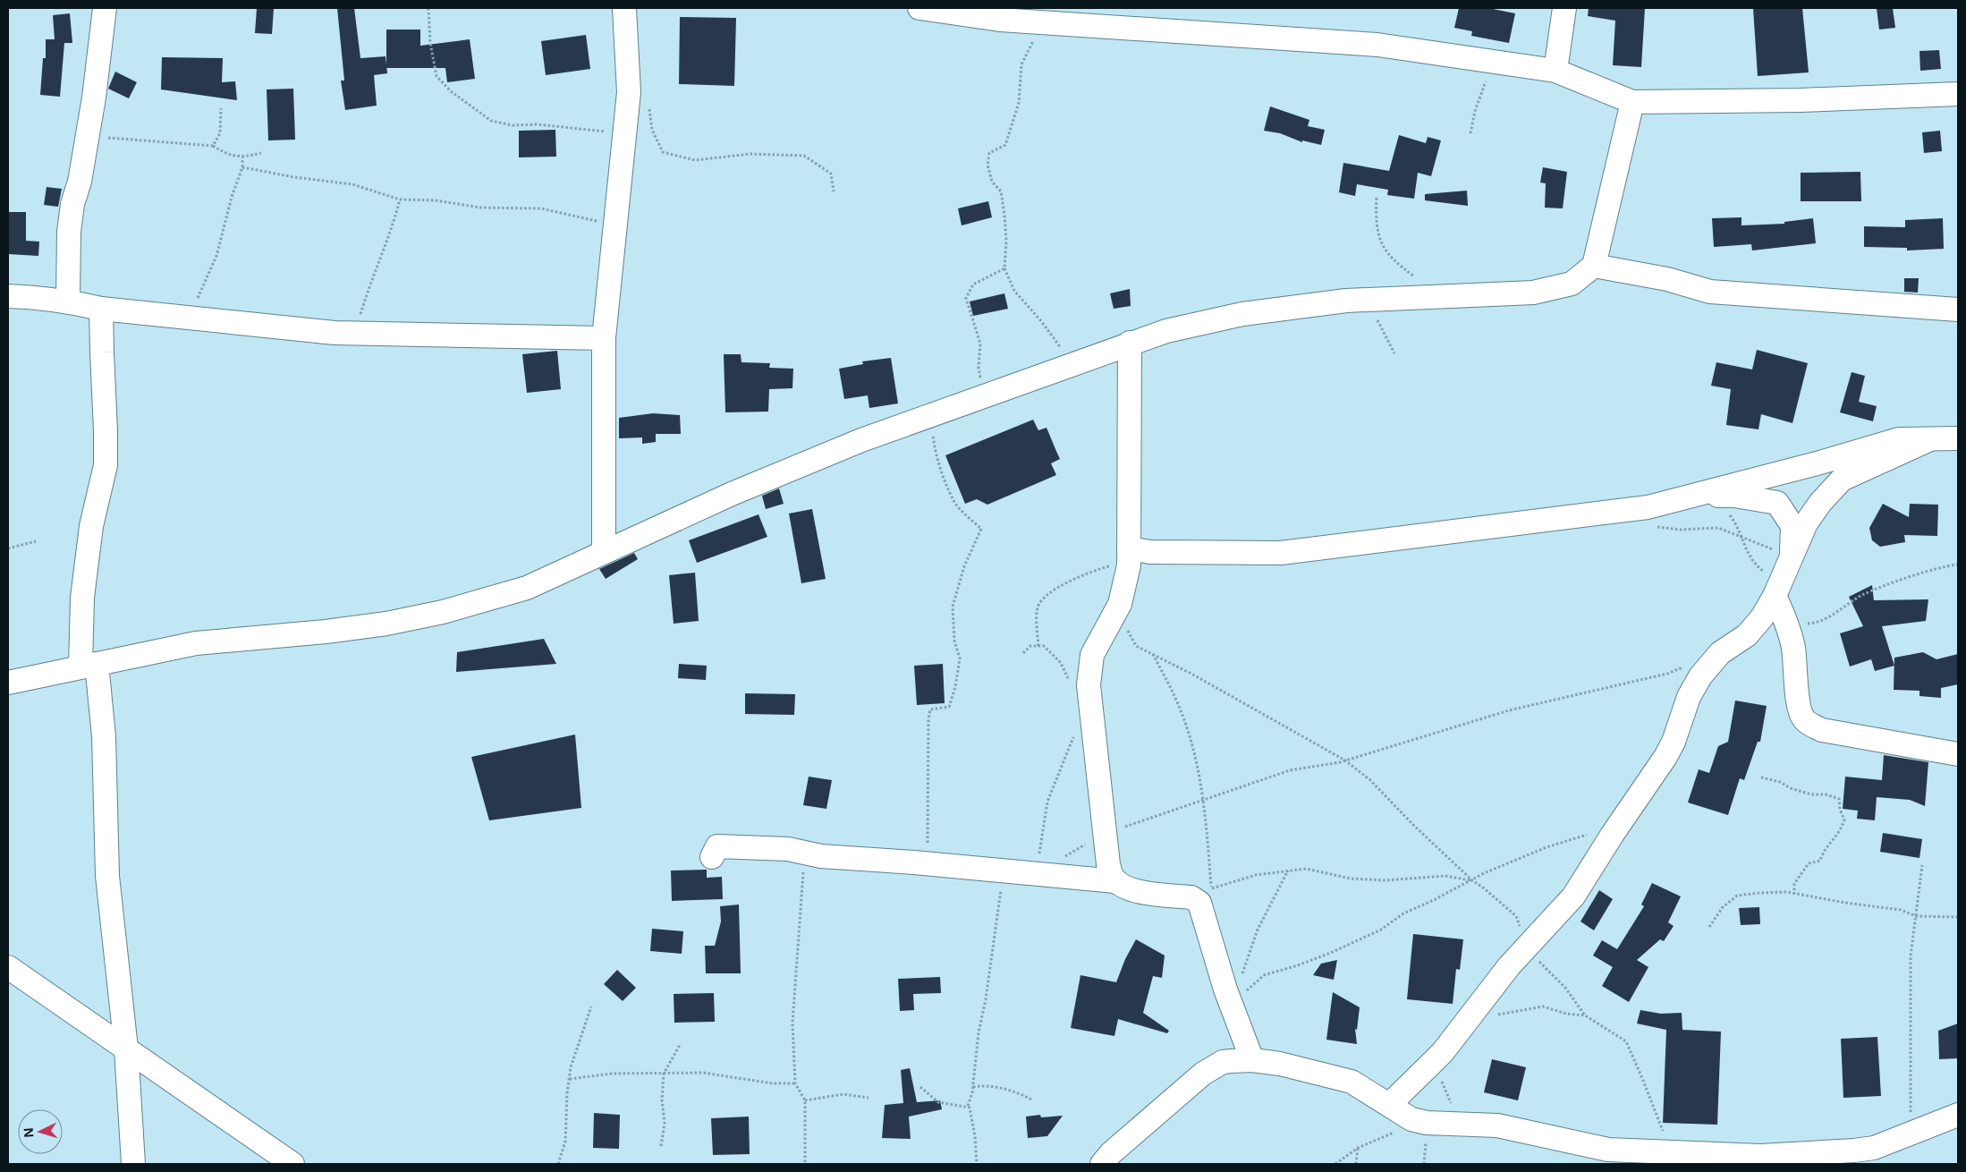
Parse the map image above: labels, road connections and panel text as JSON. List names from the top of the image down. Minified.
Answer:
{"north":"left"}
